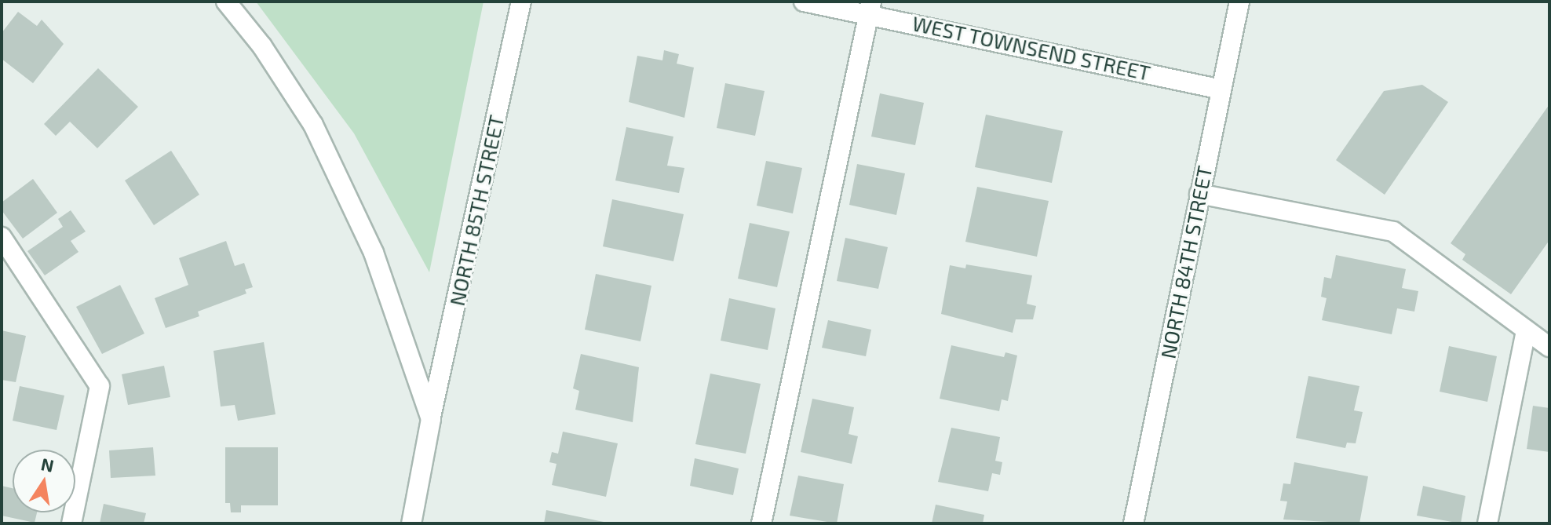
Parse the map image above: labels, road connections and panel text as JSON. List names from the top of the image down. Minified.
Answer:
{"streets":{"street":["WEST TOWNSEND STREET","NORTH 85TH STREET","NORTH 84TH STREET"]},"crossings":[["WEST TOWNSEND STREET","NORTH 84TH STREET"]],"north":"top"}
